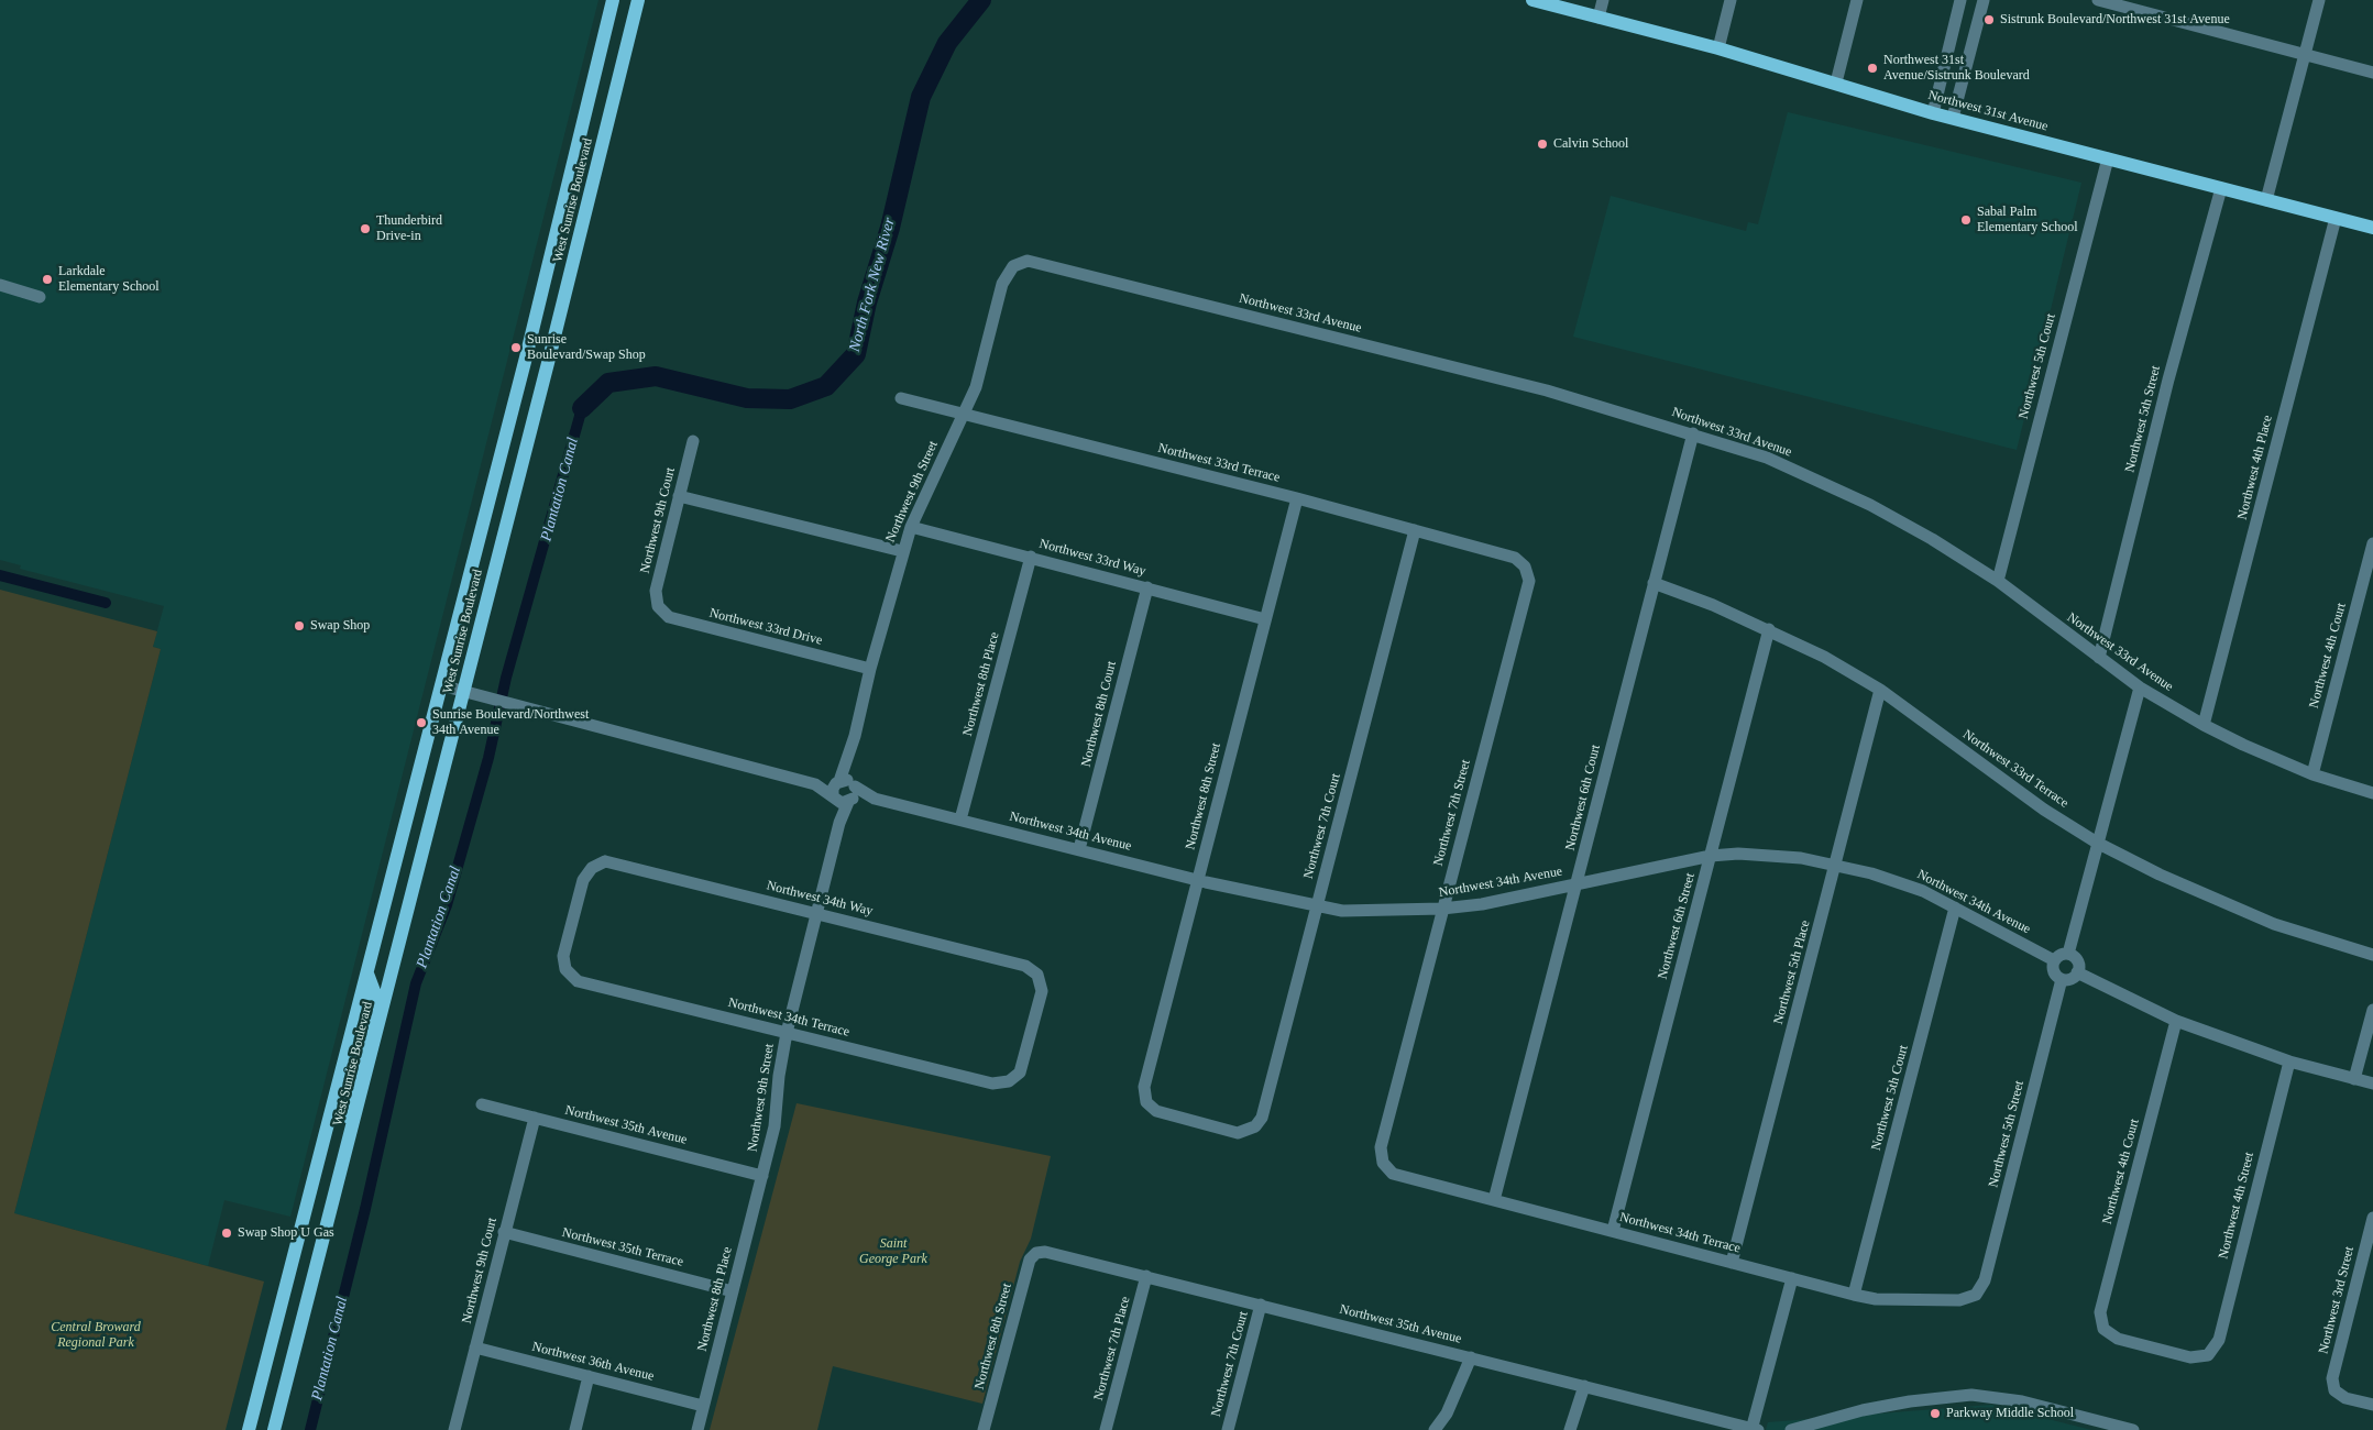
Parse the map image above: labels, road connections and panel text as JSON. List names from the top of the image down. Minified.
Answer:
{"streets":{"main road":["Northwest 31st Avenue","West Sunrise Boulevard"],"street":["Northwest 33rd Avenue","Northwest 5th Court","Northwest 5th Street","Northwest 33rd Terrace","Northwest 4th Place","Northwest 9th Street","Northwest 9th Court","Northwest 33rd Way","Northwest 33rd Drive","Northwest 4th Court","Northwest 8th Place","Northwest 8th Court","Northwest 8th Street","Northwest 6th Court","Northwest 7th Street","Northwest 7th Court","Northwest 34th Avenue","Northwest 34th Way","Northwest 6th Street","Northwest 5th Place","Northwest 34th Terrace","Northwest 35th Avenue","Northwest 4th Street","Northwest 35th Terrace","Northwest 3rd Street","Northwest 7th Place","Northwest 36th Avenue"]},"crossings":[["Northwest 31st Avenue","Northwest 5th Court"],["Northwest 31st Avenue","Northwest 5th Street"],["Northwest 31st Avenue","Northwest 4th Place"],["Northwest 33rd Avenue","Northwest 5th Court"],["Northwest 33rd Avenue","Northwest 5th Street"],["Northwest 33rd Avenue","Northwest 4th Place"],["Northwest 33rd Avenue","Northwest 9th Street"],["Northwest 33rd Avenue","Northwest 4th Court"],["Northwest 33rd Avenue","Northwest 6th Court"],["Northwest 5th Court","Northwest 34th Avenue"],["Northwest 5th Court","Northwest 34th Terrace"],["Northwest 5th Street","Northwest 34th Avenue"],["Northwest 5th Street","Northwest 34th Terrace"],["Northwest 33rd Terrace","Northwest 9th Street"],["Northwest 33rd Terrace","Northwest 8th Street"],["Northwest 33rd Terrace","Northwest 6th Court"],["Northwest 33rd Terrace","Northwest 7th Street"],["Northwest 33rd Terrace","Northwest 7th Court"],["Northwest 33rd Terrace","Northwest 6th Street"],["Northwest 33rd Terrace","Northwest 5th Place"],["Northwest 9th Street","Northwest 33rd Way"],["Northwest 9th Street","Northwest 33rd Drive"],["Northwest 9th Street","Northwest 8th Place"],["Northwest 9th Street","Northwest 34th Avenue"],["Northwest 9th Street","Northwest 34th Way"],["Northwest 9th Street","Northwest 34th Terrace"],["Northwest 9th Street","Northwest 35th Avenue"],["Northwest 9th Court","Northwest 33rd Drive"],["Northwest 9th Court","Northwest 35th Avenue"],["Northwest 9th Court","Northwest 35th Terrace"],["Northwest 9th Court","Northwest 36th Avenue"],["Northwest 33rd Way","Northwest 8th Place"],["Northwest 33rd Way","Northwest 8th Court"],["Northwest 33rd Way","Northwest 8th Street"],["Northwest 4th Court","Northwest 4th Street"],["Northwest 8th Place","Northwest 34th Avenue"],["Northwest 8th Place","Northwest 35th Avenue"],["Northwest 8th Place","Northwest 35th Terrace"],["Northwest 8th Place","Northwest 36th Avenue"],["Northwest 8th Court","Northwest 34th Avenue"],["Northwest 8th Street","Northwest 7th Court"],["Northwest 8th Street","Northwest 34th Avenue"],["Northwest 8th Street","Northwest 35th Avenue"],["Northwest 6th Court","Northwest 34th Avenue"],["Northwest 6th Court","Northwest 34th Terrace"],["Northwest 7th Street","Northwest 34th Avenue"],["Northwest 7th Street","Northwest 34th Terrace"],["Northwest 7th Court","Northwest 34th Avenue"],["Northwest 7th Court","Northwest 35th Avenue"],["Northwest 34th Avenue","Northwest 6th Street"],["Northwest 34th Avenue","Northwest 5th Place"],["Northwest 34th Way","Northwest 34th Terrace"],["Northwest 6th Street","Northwest 34th Terrace"],["Northwest 5th Place","Northwest 34th Terrace"],["Northwest 35th Avenue","Northwest 7th Place"]],"water":["North Fork New River","Plantation Canal"],"parks":["Saint George Park","Central Broward Regional Park"],"places":["Sistrunk Boulevard/Northwest 31st Avenue","Northwest 31st Avenue/Sistrunk Boulevard","Calvin School","Sabal Palm Elementary School","Thunderbird Drive-in","Larkdale Elementary School","Sunrise Boulevard/Swap Shop","Swap Shop","Sunrise Boulevard/Northwest 34th Avenue","Swap Shop U Gas","Parkway Middle School"]}
